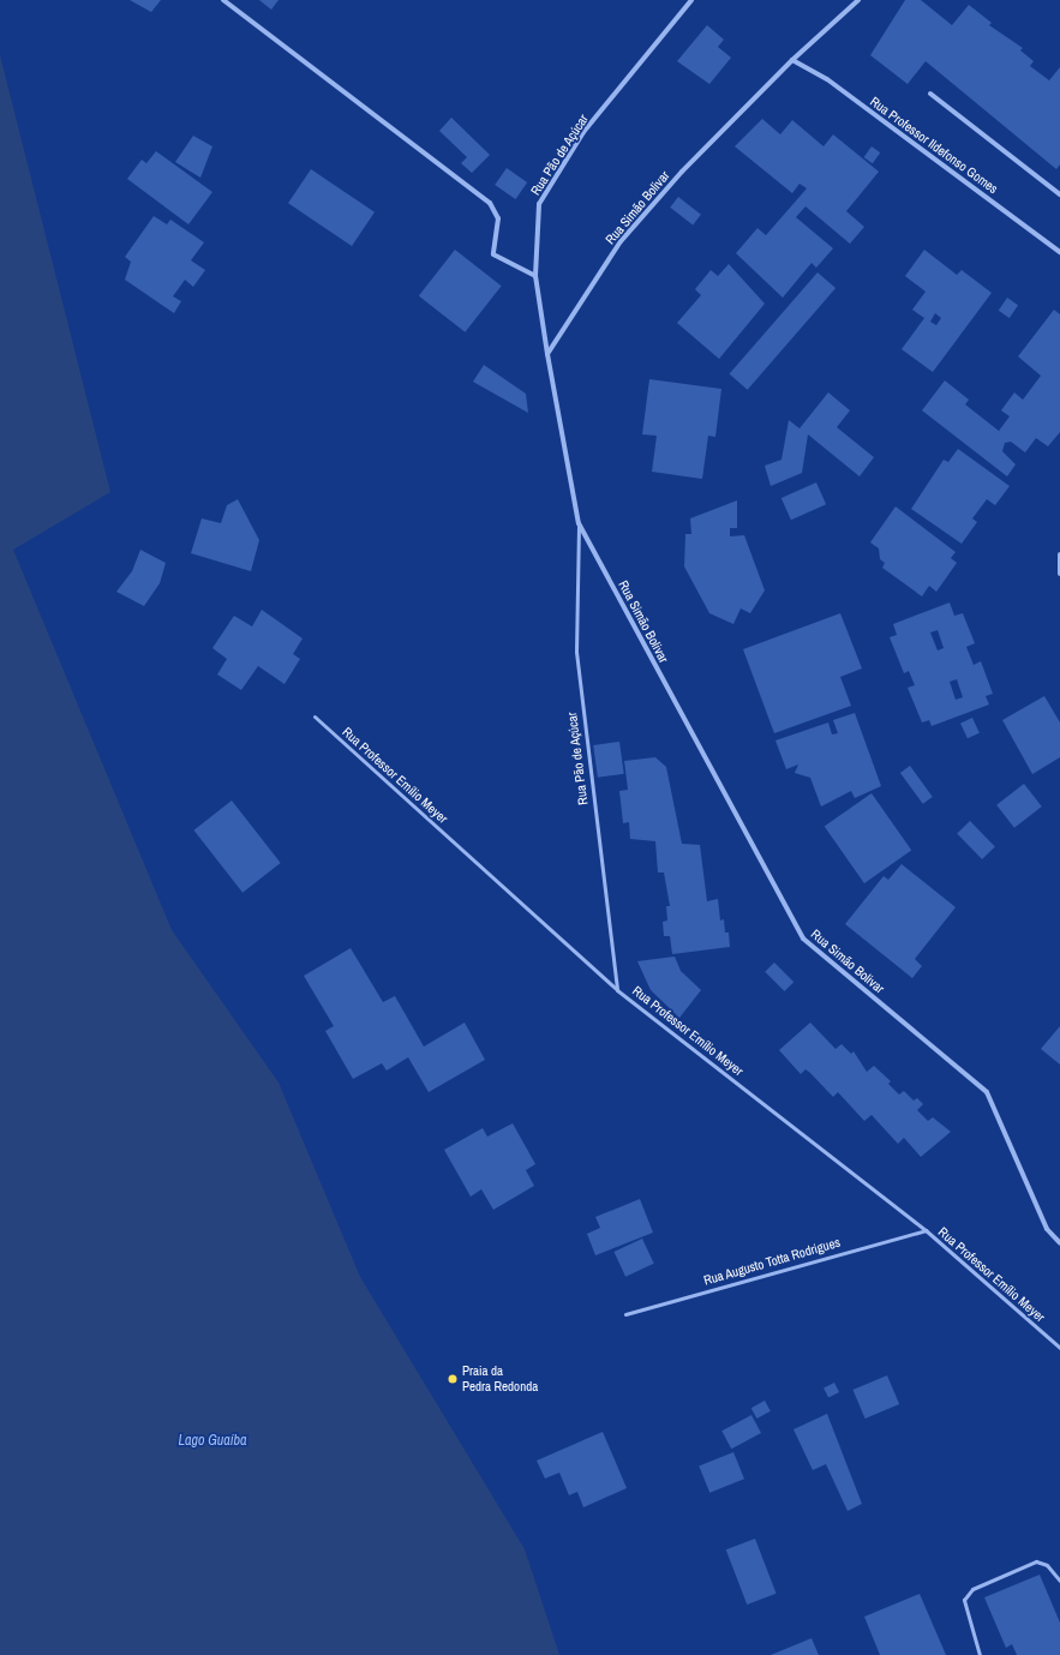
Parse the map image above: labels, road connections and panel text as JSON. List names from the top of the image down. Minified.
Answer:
{"streets":{"street":["Rua Professor Ildefonso Gomes","Rua Pão de Açúcar","Rua Simão Bolivar"],"lane":["Rua Professor Emílio Meyer","Rua Augusto Totta Rodrigues"]},"crossings":[["Rua Professor Ildefonso Gomes","Rua Simão Bolivar"],["Rua Pão de Açúcar","Rua Simão Bolivar"],["Rua Pão de Açúcar","Rua Professor Emílio Meyer"],["Rua Professor Emílio Meyer","Rua Augusto Totta Rodrigues"]],"water":["Lago Guaíba"],"places":["Praia da Pedra Redonda"]}
